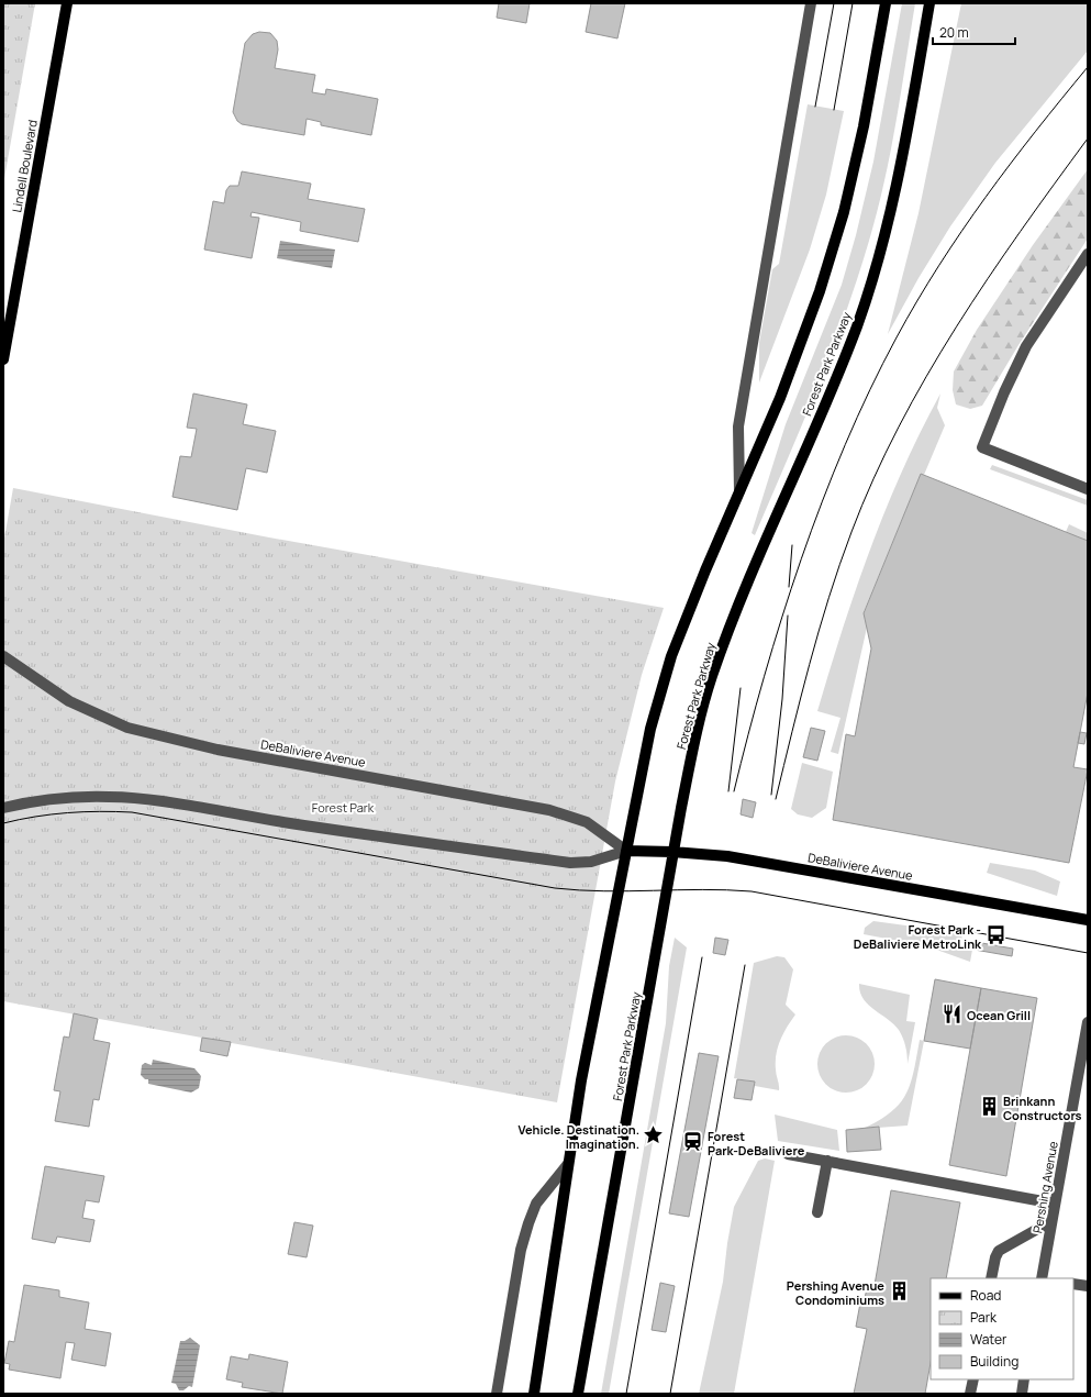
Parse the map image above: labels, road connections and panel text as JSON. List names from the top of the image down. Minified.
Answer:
{"streets":{"main road":["Lindell Boulevard","Forest Park Parkway","DeBaliviere Avenue"],"street":["Pershing Avenue"]},"crossings":[["Forest Park Parkway","DeBaliviere Avenue"]],"parks":["Forest Park"],"places":{"bus stop":["Forest Park - DeBaliviere MetroLink"],"restaurant":["Ocean Grill"],"building":["Brinkann Constructors","Pershing Avenue Condominiums"],"place":["Vehicle. Destination. Imagination."],"station":["Forest Park-DeBaliviere"]},"legend":["Road","Park","Water","Building"],"scale_bar":"20 m"}
